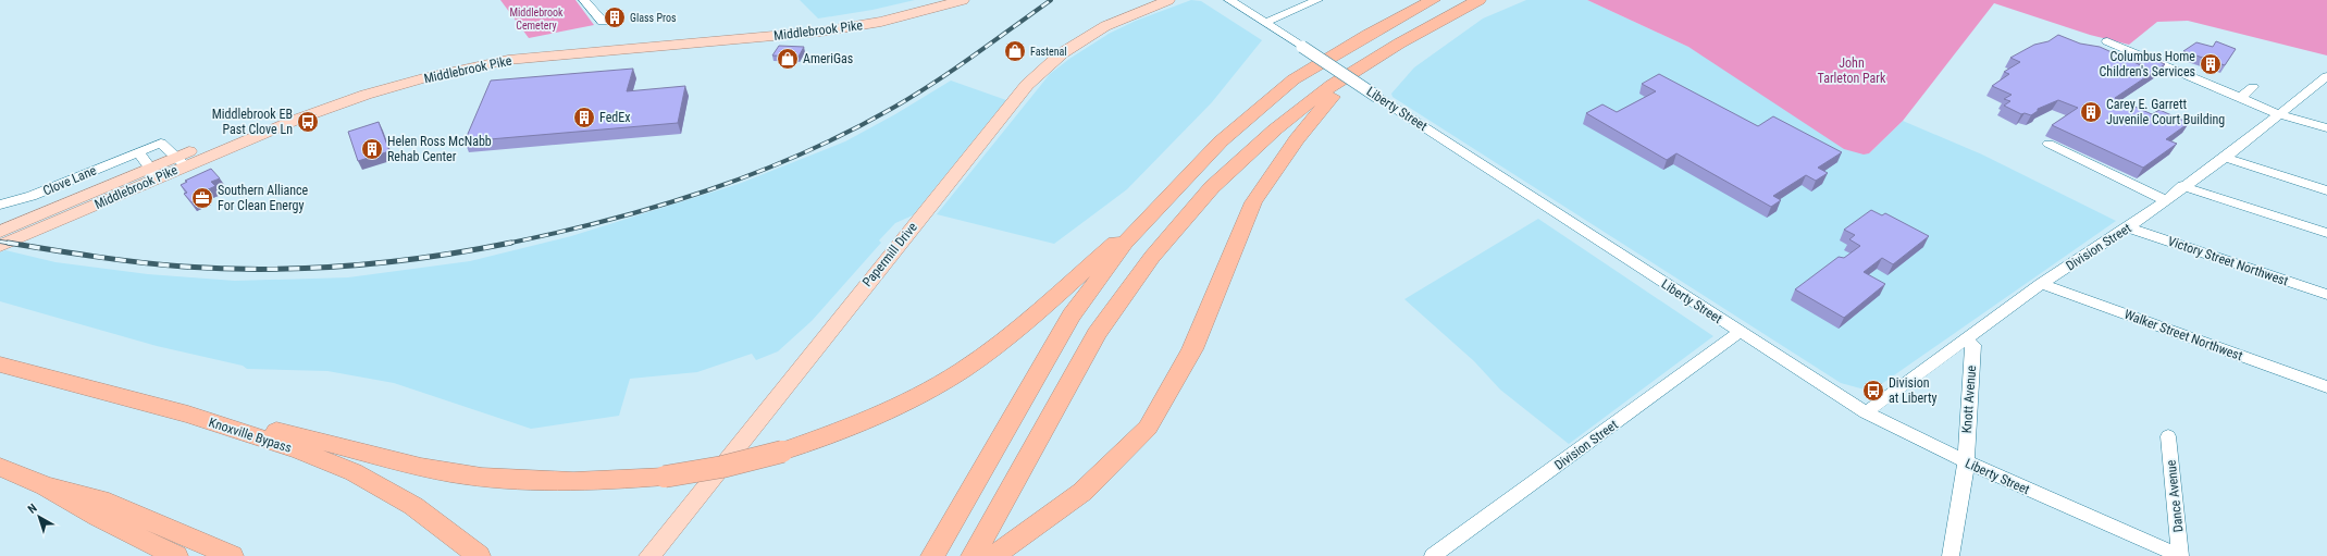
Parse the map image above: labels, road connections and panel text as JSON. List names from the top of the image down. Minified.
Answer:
{"streets":{"highway":["Knoxville Bypass"],"main road":["Middlebrook Pike","Papermill Drive"],"street":["Liberty Street","Clove Lane","Division Street","Victory Street Northwest","Walker Street Northwest","Knott Avenue","Dance Avenue"]},"crossings":[["Middlebrook Pike","Clove Lane"],["Liberty Street","Division Street"],["Liberty Street","Knott Avenue"],["Liberty Street","Dance Avenue"],["Division Street","Victory Street Northwest"],["Division Street","Walker Street Northwest"],["Division Street","Knott Avenue"]],"parks":["Middlebrook Cemetery","John Tarleton Park"],"places":{"building":["Glass Pros","Columbus Home Children's Services","Carey E. Garrett Juvenile Court Building","FedEx","Helen Ross McNabb Rehab Center"],"shop":["Fastenal","AmeriGas"],"bus stop":["Middlebrook EB Past Clove Ln","Division at Liberty"],"office":["Southern Alliance For Clean Energy"]},"north":"top left"}
